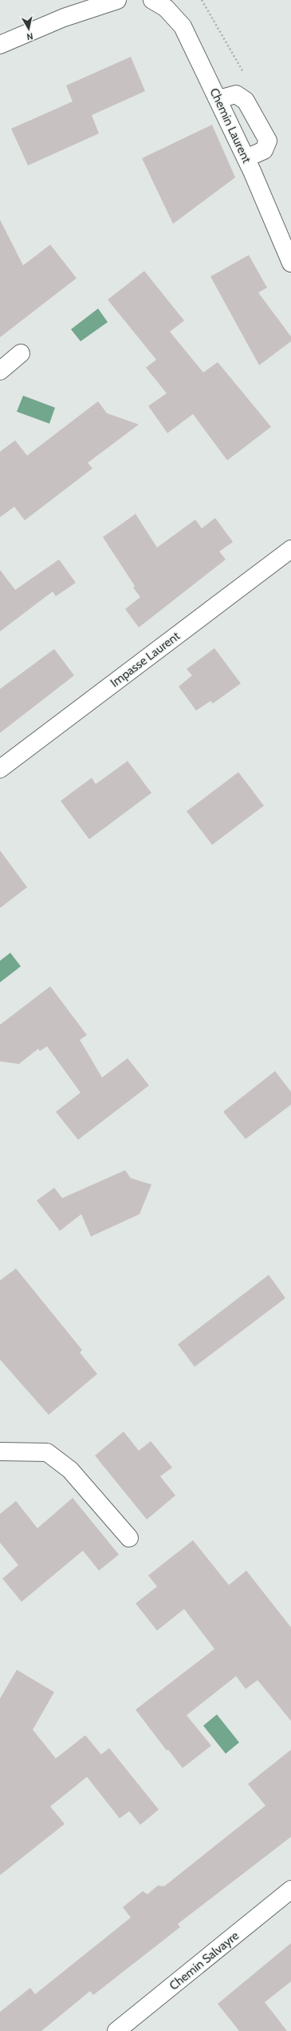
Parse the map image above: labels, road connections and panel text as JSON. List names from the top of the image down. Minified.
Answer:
{"streets":{"street":["Chemin Laurent","Impasse Laurent","Chemin Salvayre"]},"north":"bottom"}
